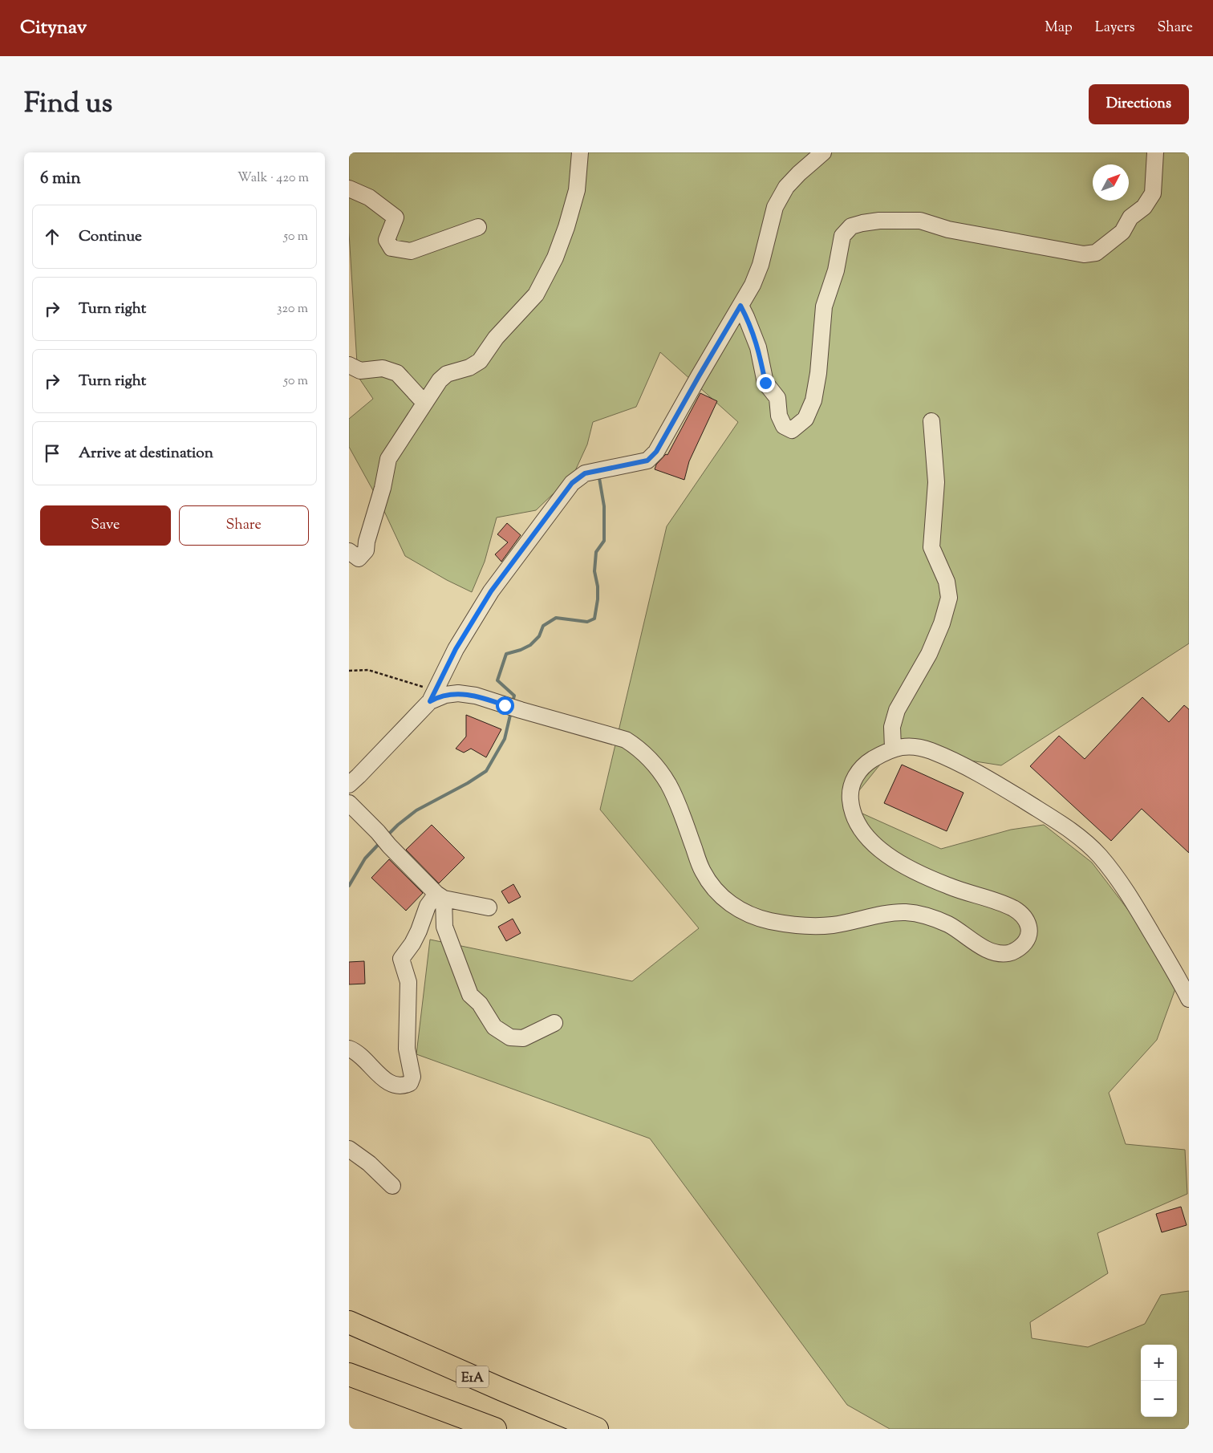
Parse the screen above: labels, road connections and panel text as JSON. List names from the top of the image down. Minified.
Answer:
{"streets":{"highway":["E1A"]},"north":"top right","page":{"header":"Citynav","nav":["Map","Layers","Share"],"title":"Find us","buttons":["Directions",["Save","Share"]],"heading":["6 min","Walk · 420 m"],"list":[["Continue","50 m"],["Turn right","320 m"],["Turn right","50 m"],"Arrive at destination"],"map_buttons":["+","−"]}}
